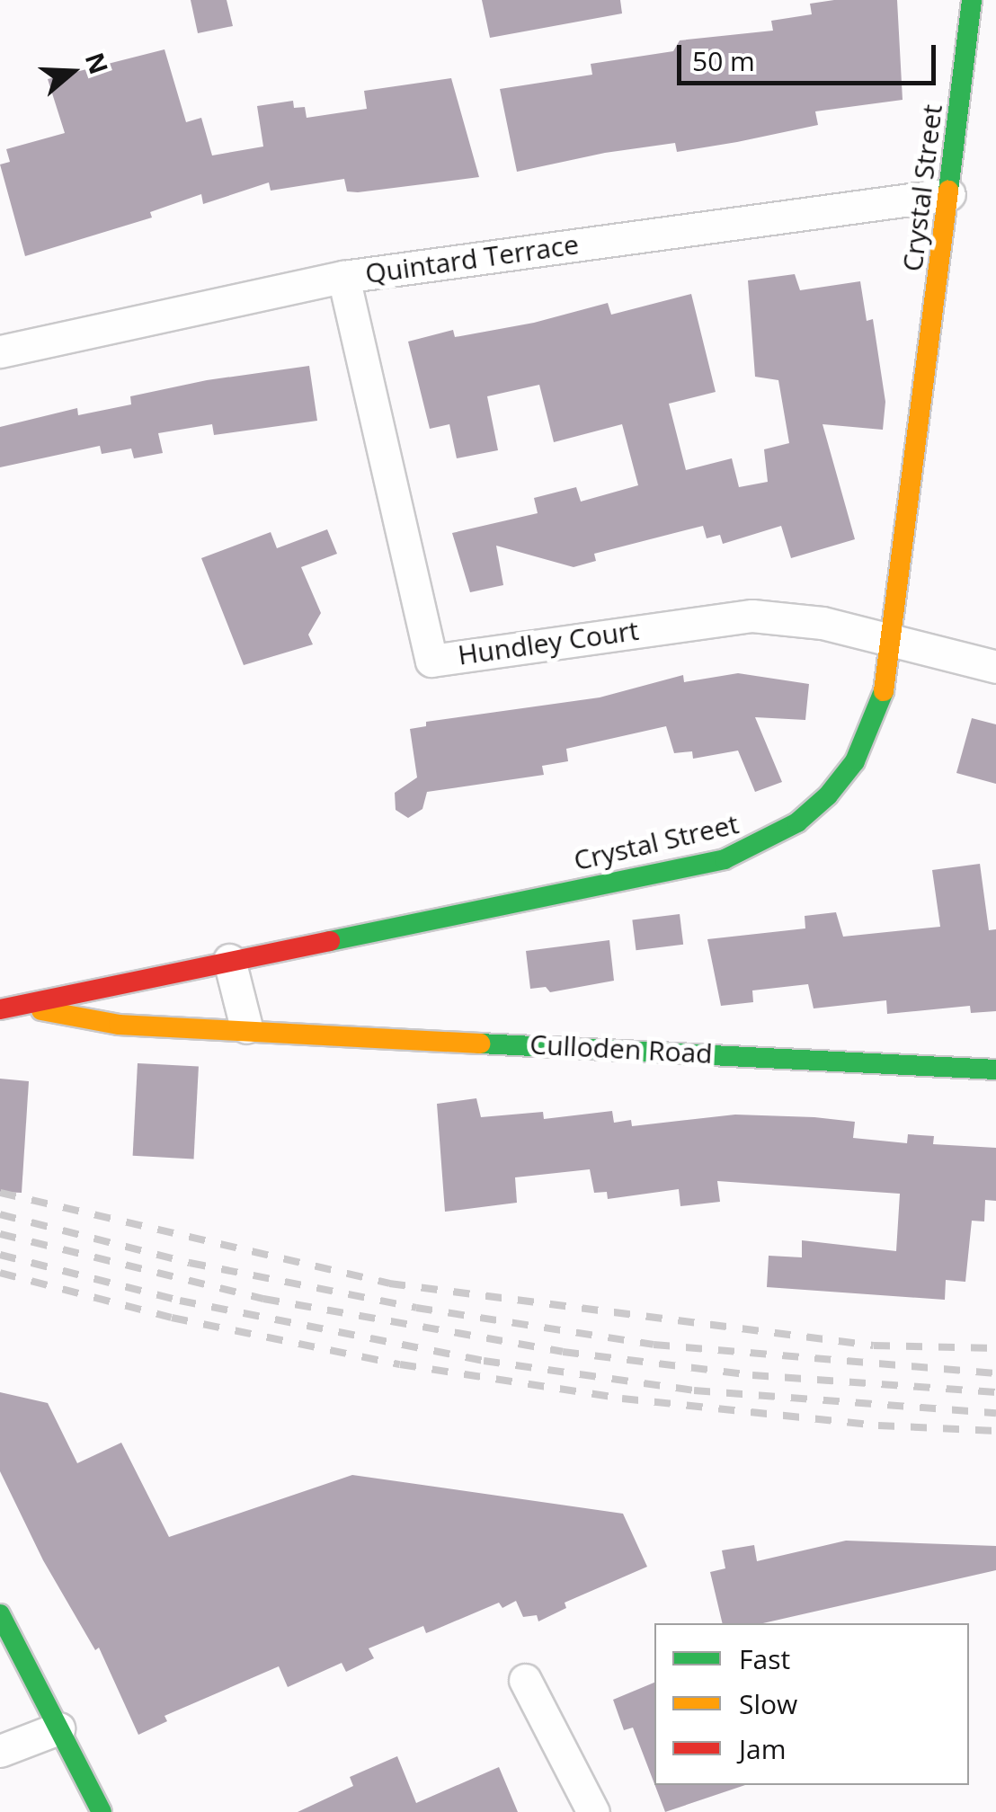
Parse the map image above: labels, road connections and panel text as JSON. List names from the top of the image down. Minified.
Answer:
{"streets":{"street":["Crystal Street","Quintard Terrace","Hundley Court","Culloden Road"]},"crossings":[["Crystal Street","Quintard Terrace"],["Crystal Street","Hundley Court"],["Crystal Street","Culloden Road"],["Quintard Terrace","Hundley Court"]],"legend":["Fast","Slow","Jam"],"scale_bar":"50 m","north":"right"}
